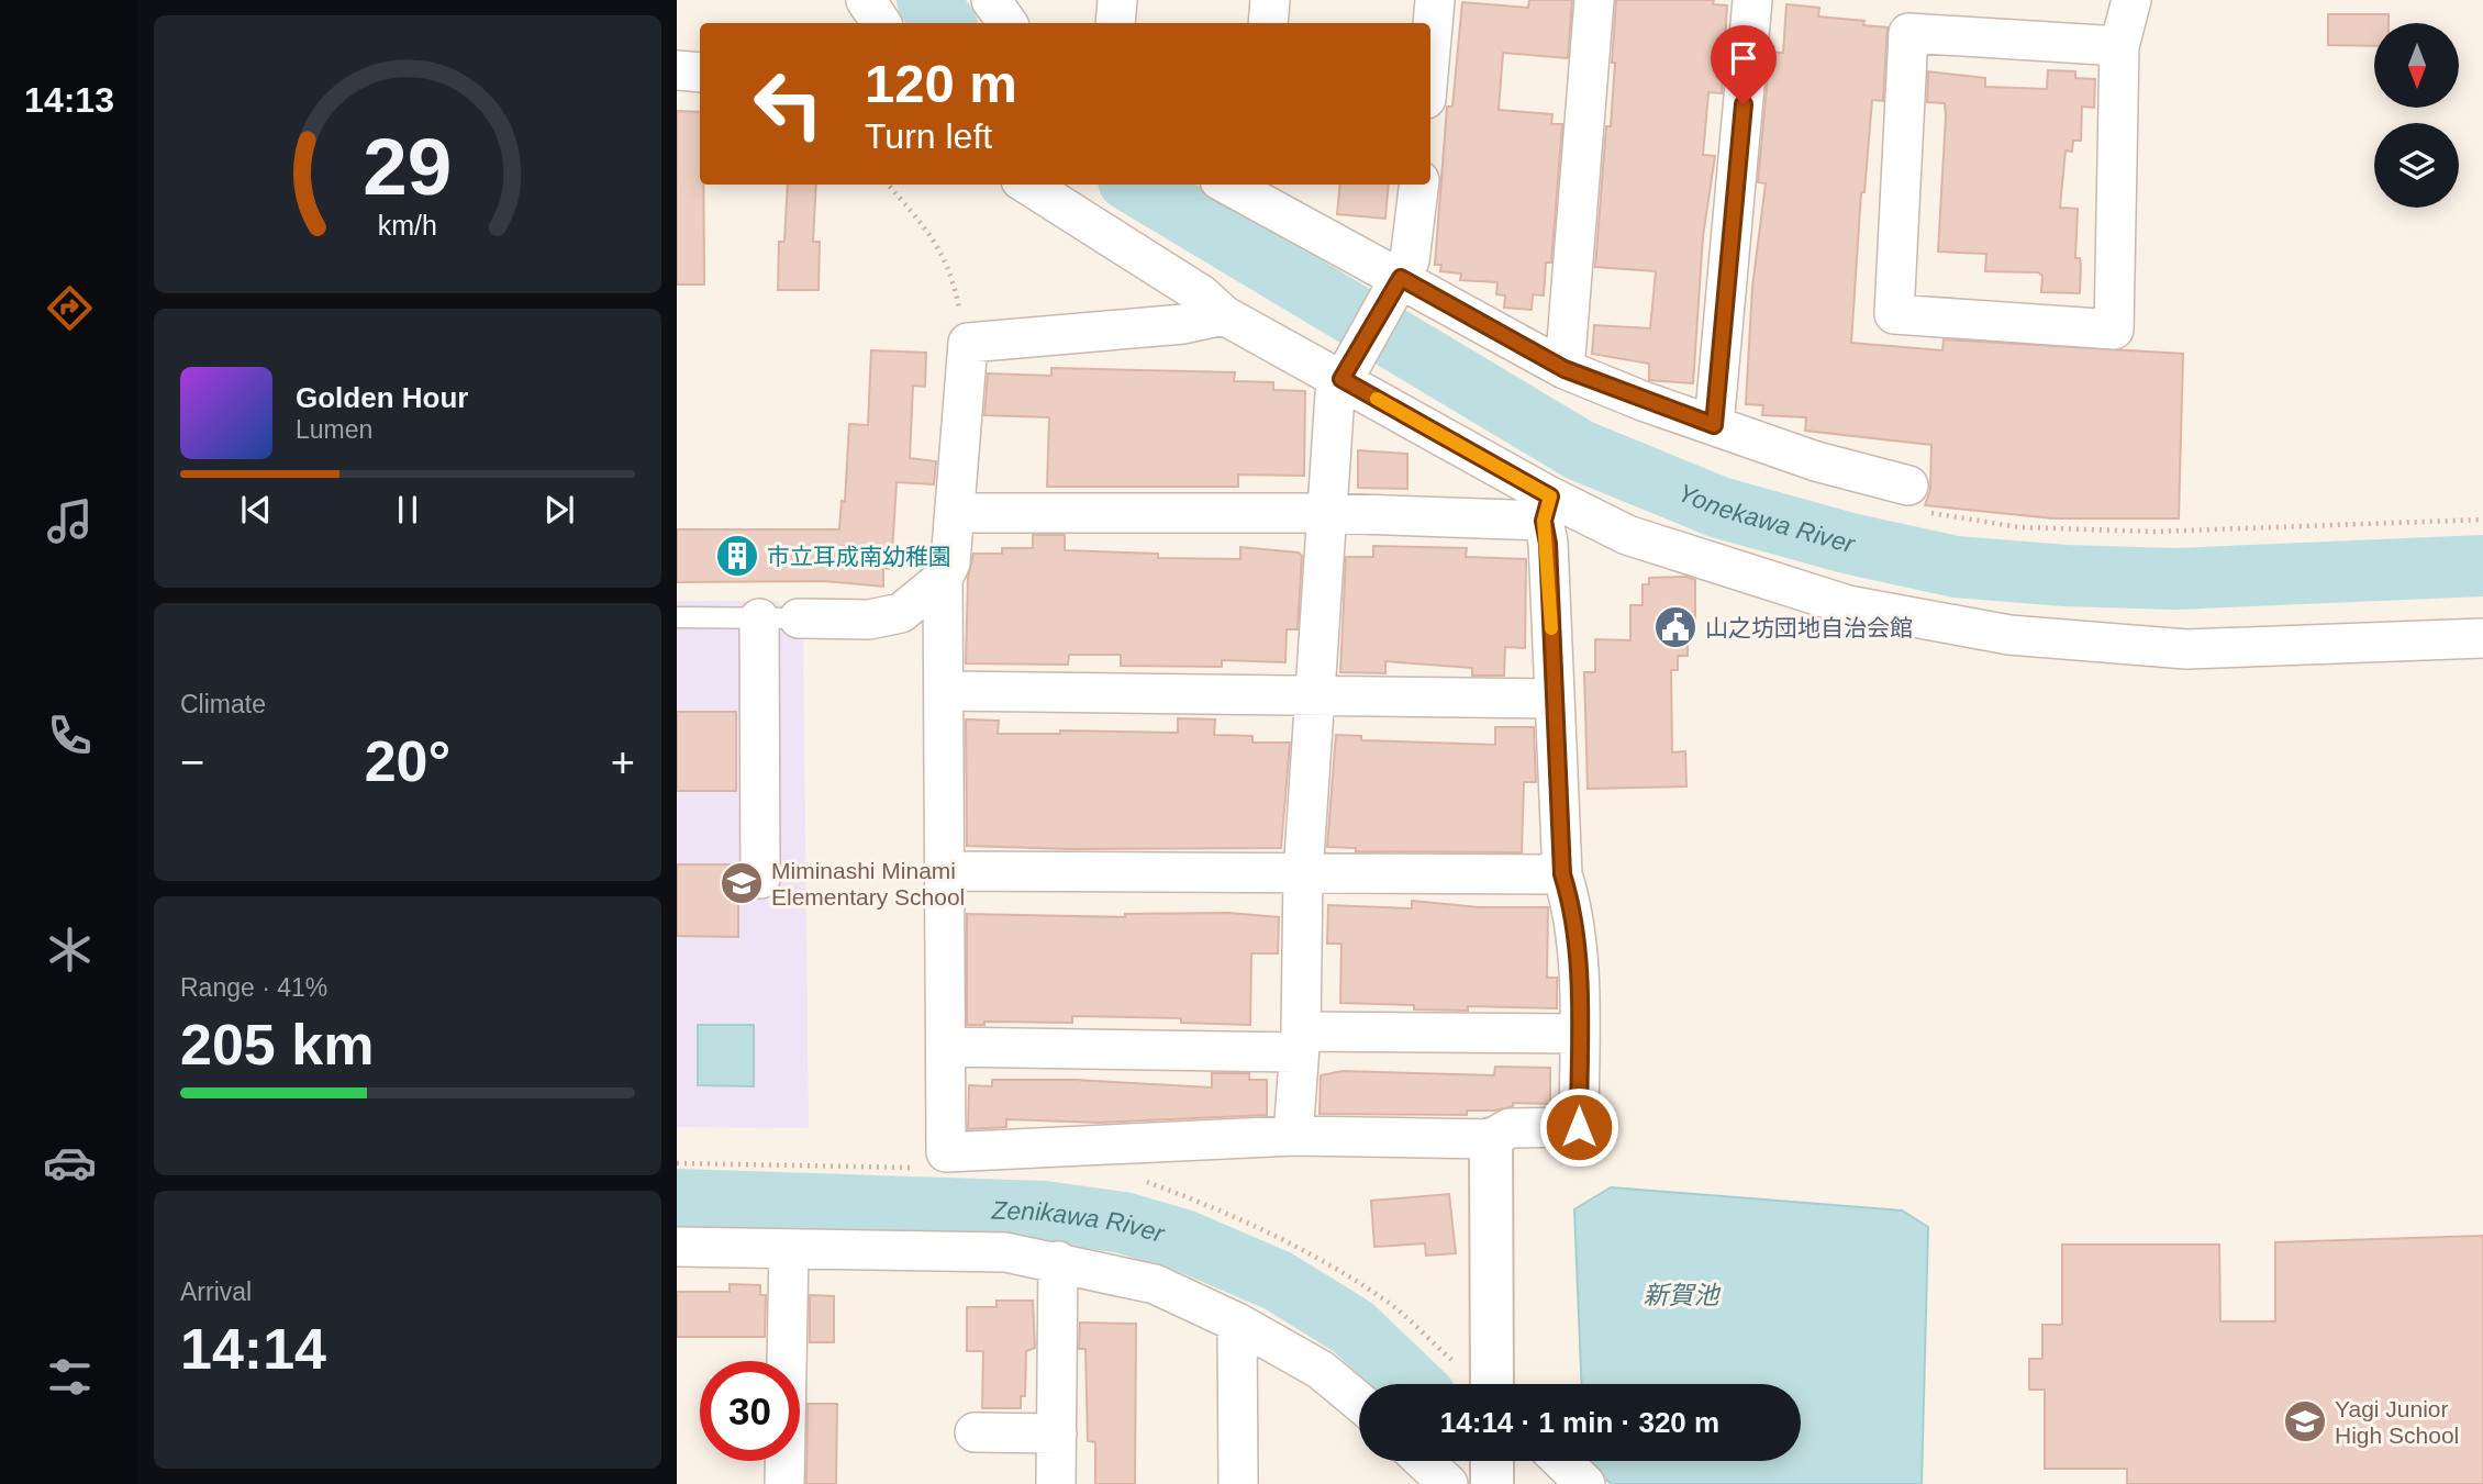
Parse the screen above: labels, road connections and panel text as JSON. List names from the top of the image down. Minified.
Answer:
{"water":["Yonekawa River","Zenikawa River","新賀池"],"places":{"building":["市立耳成南幼稚園"],"public building":["山之坊団地自治会館"],"school or university":["Miminashi Minami Elementary School","Yagi Junior High School"]},"north":"bottom","page":{"tabs":"14:13","turn":["120 m","Turn left"],"song":["Golden Hour","Lumen"],"tile":["Climate",["Range · 41%","205 km"],["Arrival","14:14"]],"heat":["−","20°","+"],"limit":"30","trip":"14:14 · 1 min · 320 m","gauge":["29","km/h"]}}
